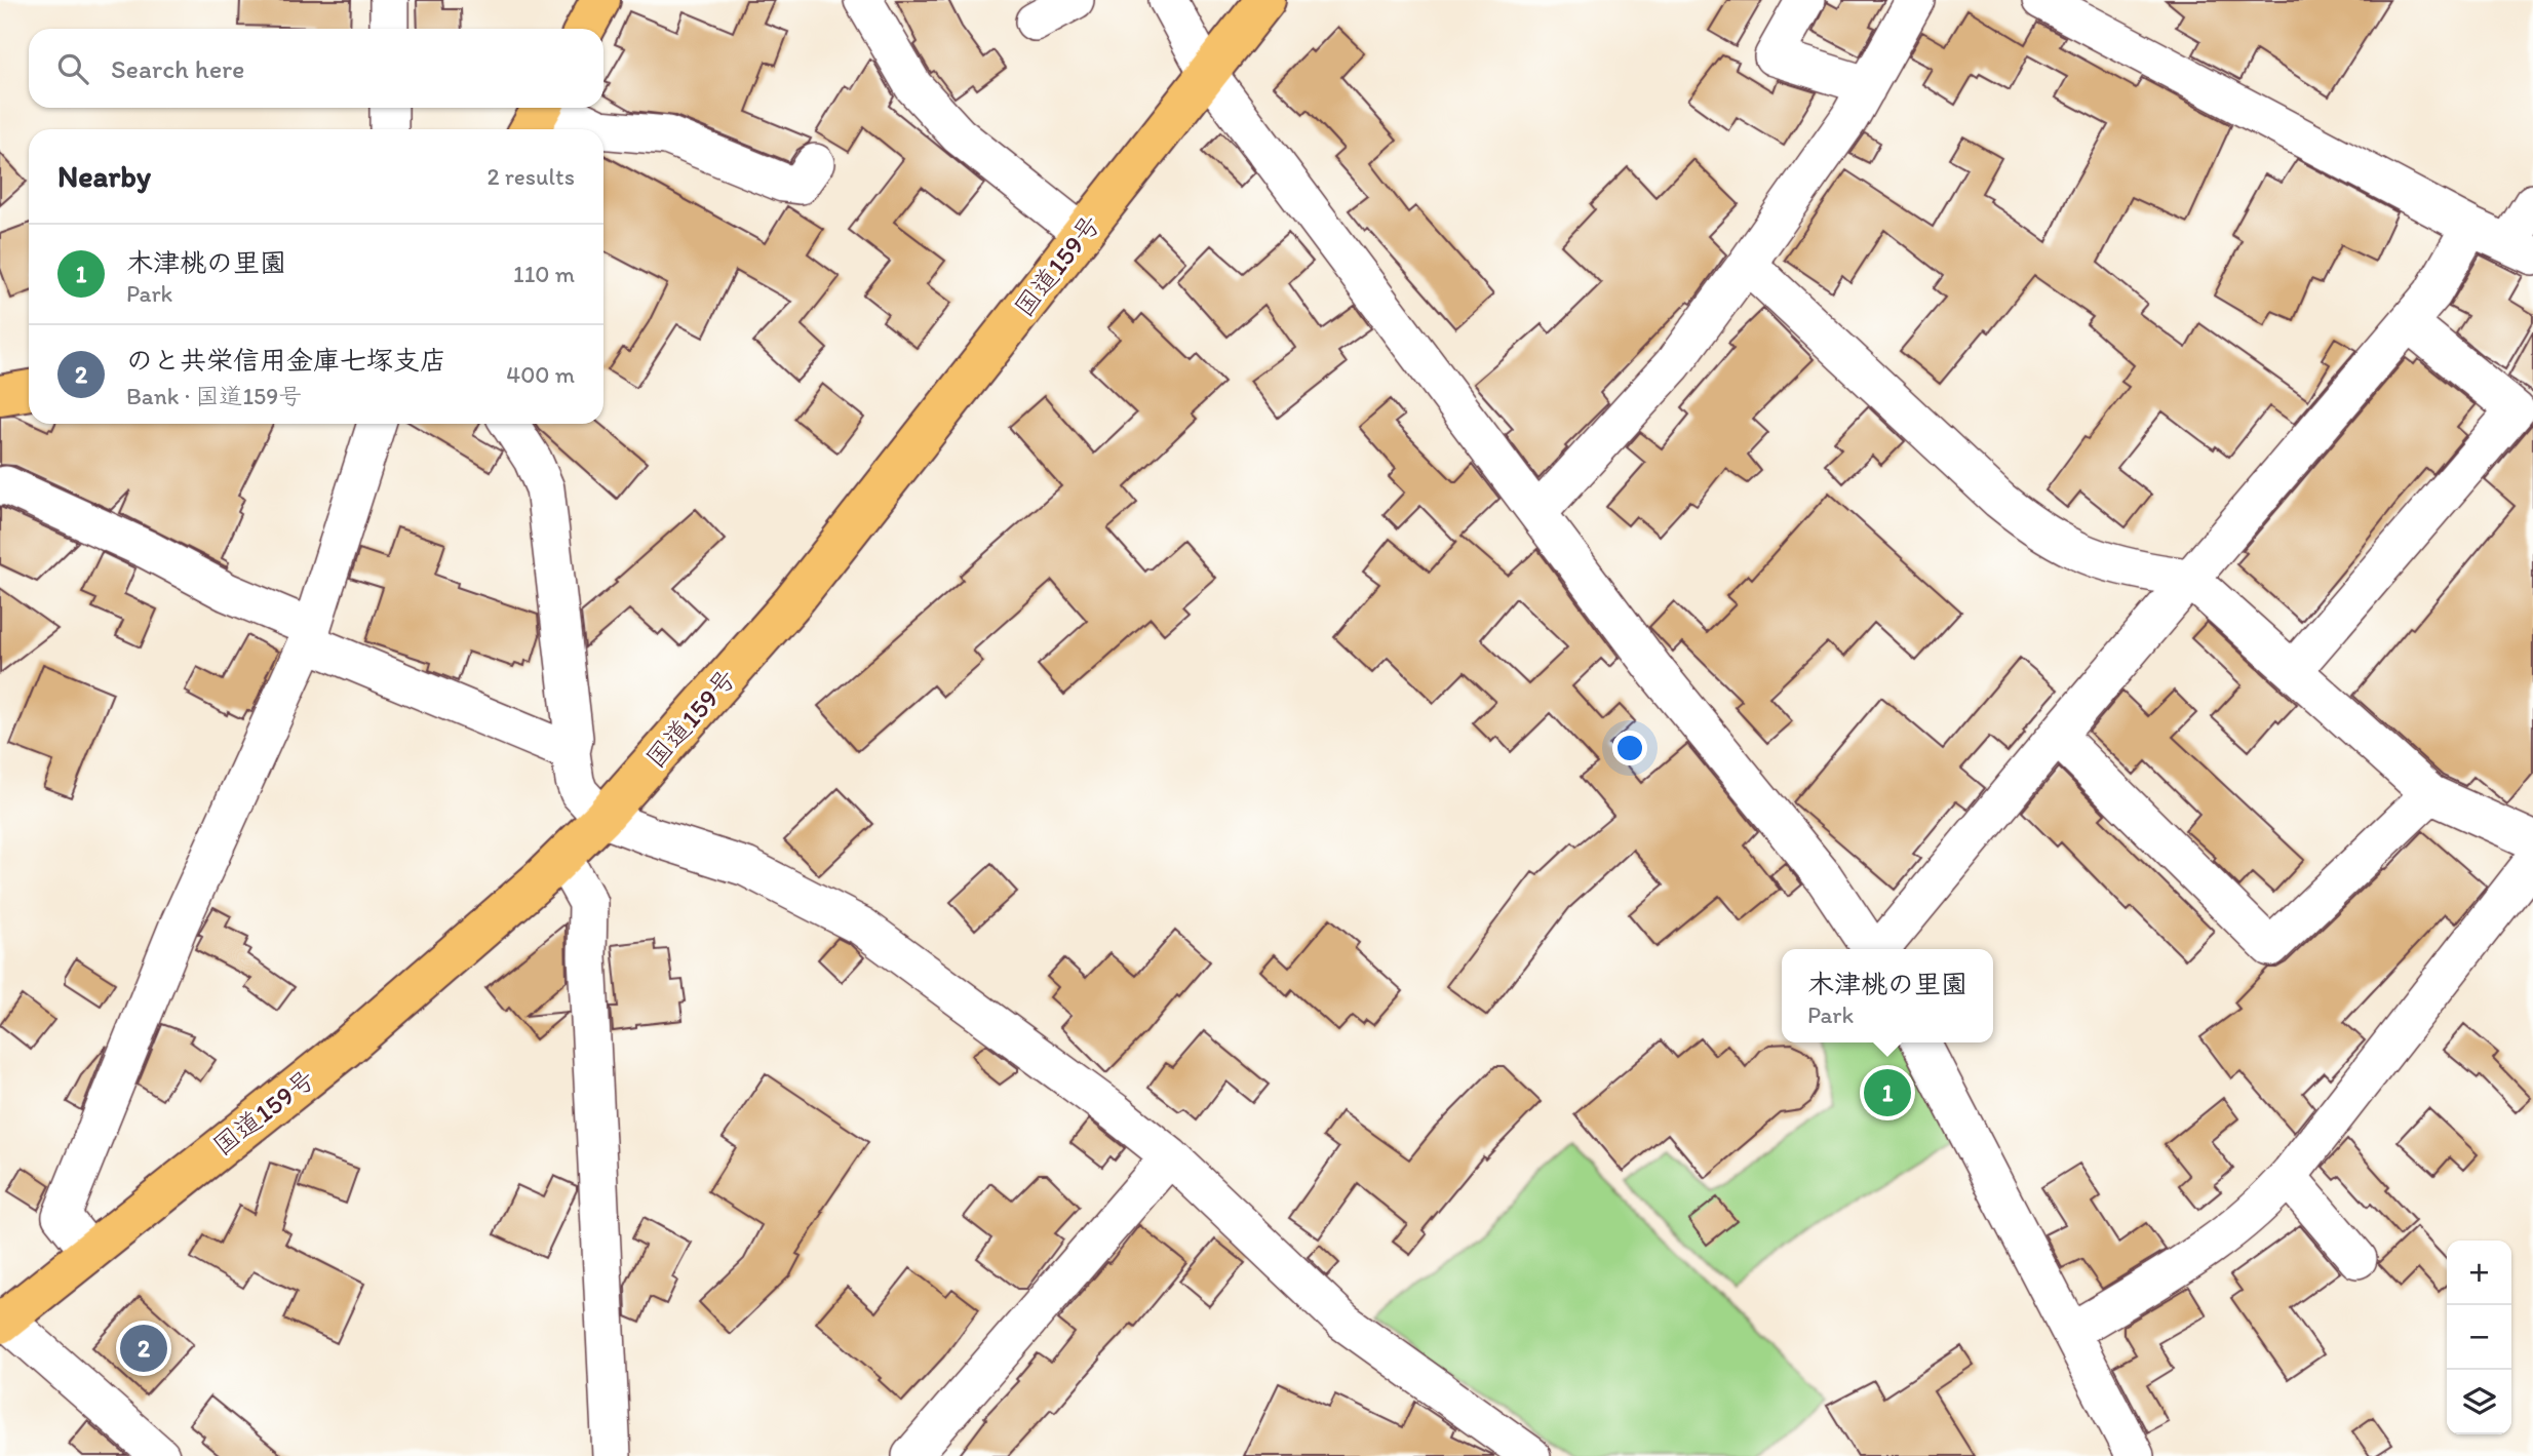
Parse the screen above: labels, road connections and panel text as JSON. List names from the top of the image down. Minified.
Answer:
{"streets":{"main road":["国道159号"]},"page":{"search":"Search here","heading":["Nearby","2 results"],"list":[{"mark":"1","name":"木津桃の里園","note":"Park","value":"110 m"},{"mark":"2","name":"のと共栄信用金庫七塚支店","note":"Bank · 国道159号","value":"400 m"}],"popup":["木津桃の里園","Park"],"pins":["1","2"],"map_buttons":["+","−"]}}
